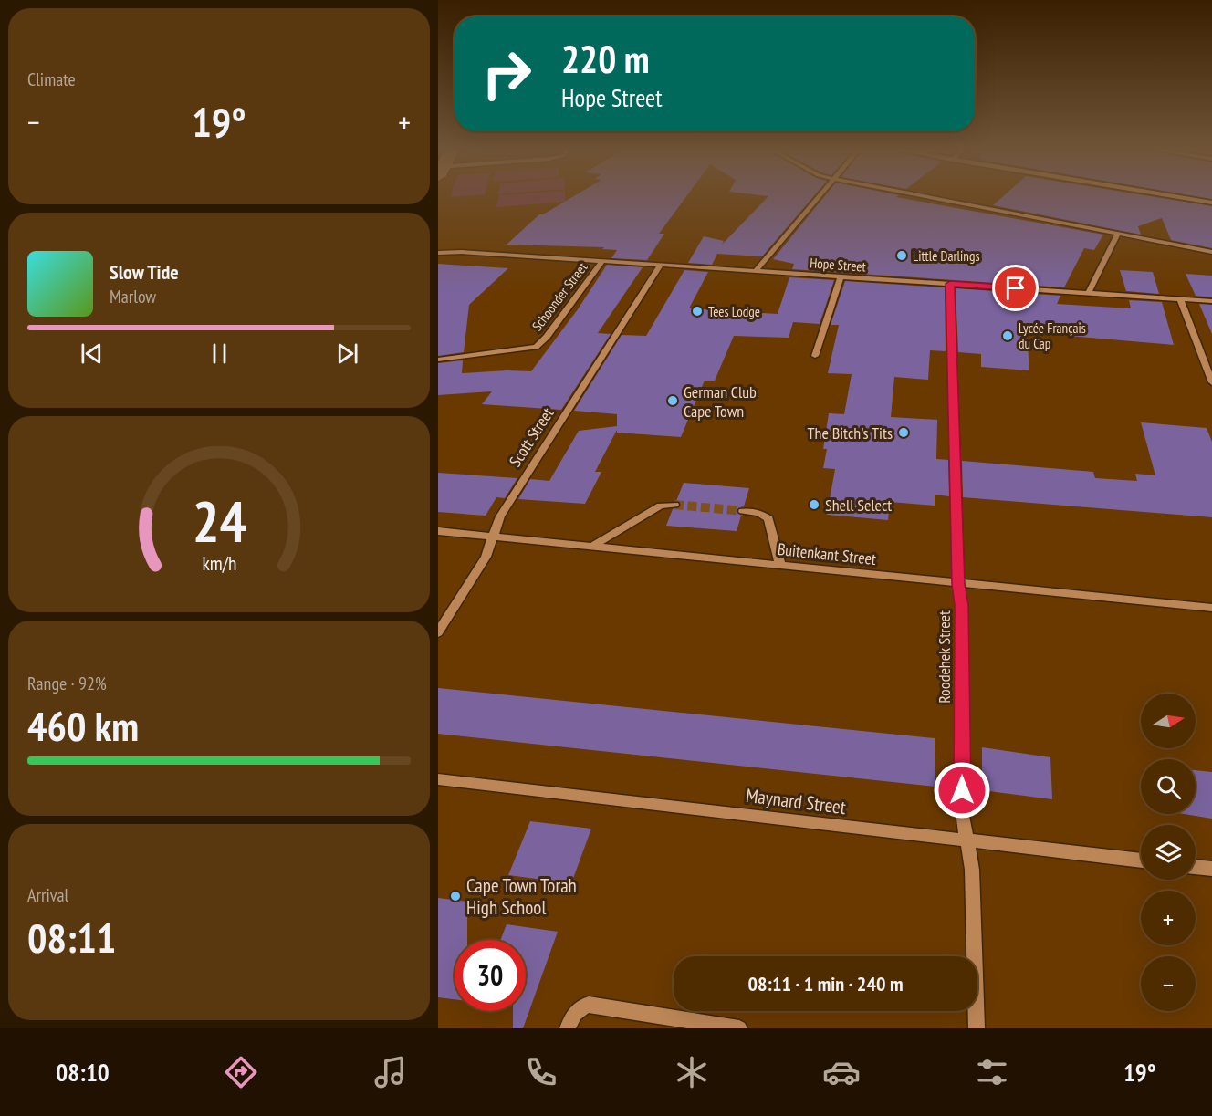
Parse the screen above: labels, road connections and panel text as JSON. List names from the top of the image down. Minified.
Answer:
{"streets":{"street":["Hope Street","Schoonder Street","Scott Street","Buitenkant Street","Roodehek Street","Maynard Street"]},"crossings":[["Hope Street","Schoonder Street"],["Hope Street","Scott Street"],["Hope Street","Roodehek Street"],["Scott Street","Buitenkant Street"],["Buitenkant Street","Roodehek Street"],["Roodehek Street","Maynard Street"]],"places":["Little Darlings","Tees Lodge","Lycée Français du Cap","German Club Cape Town","The Bitch's Tits","Shell Select","Cape Town Torah High School"],"north":"right","page":{"tile":["Climate",["Range · 92%","460 km"],["Arrival","08:11"]],"turn":["220 m","Hope Street"],"heat":["−","19°","+"],"song":["Slow Tide","Marlow"],"map_buttons":["+","−"],"limit":"30","trip":"08:11 · 1 min · 240 m","tabs":["08:10","19°"],"gauge":["24","km/h"]}}
